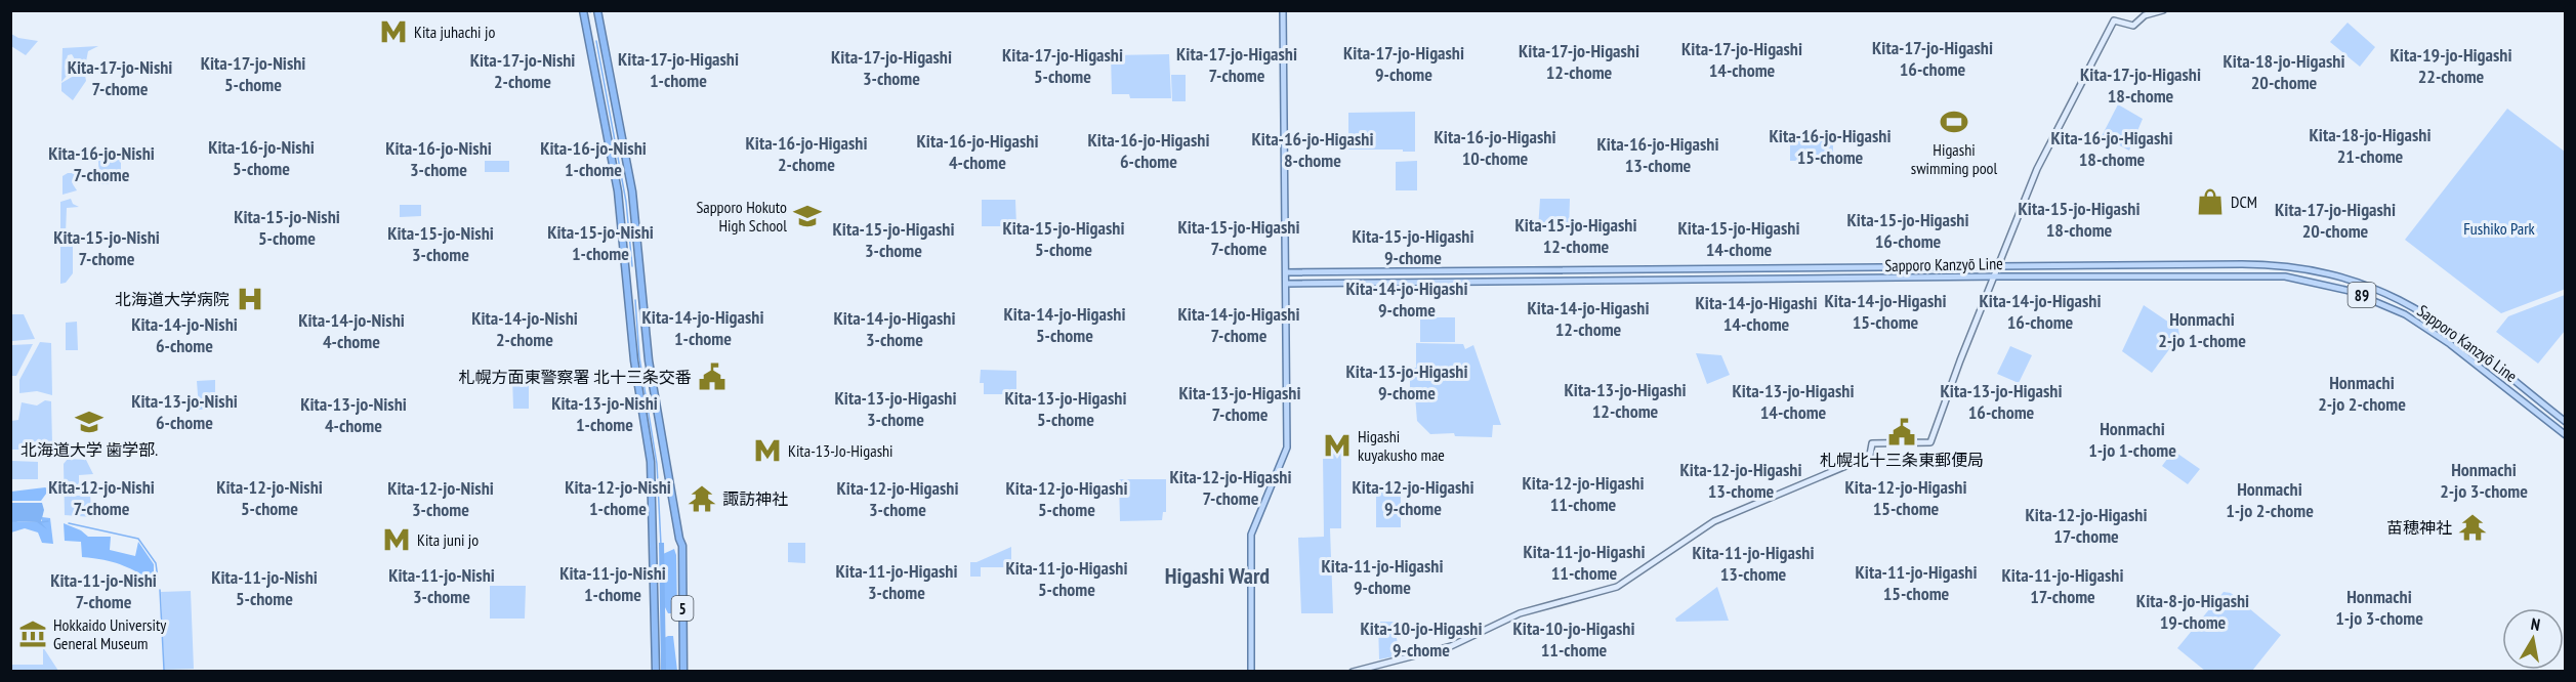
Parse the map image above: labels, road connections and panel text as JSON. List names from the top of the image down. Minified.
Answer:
{"streets":{"highway":["5"],"main road":["Sapporo Kanzyō Line","89"]},"districts":["Kita-17-jo-Higashi 16-chome","Kita-17-jo-Higashi 14-chome","Kita-17-jo-Higashi 12-chome","Kita-17-jo-Higashi 9-chome","Kita-17-jo-Higashi 7-chome","Kita-17-jo-Higashi 5-chome","Kita-19-jo-Higashi 22-chome","Kita-17-jo-Higashi 3-chome","Kita-17-jo-Higashi 1-chome","Kita-17-jo-Nishi 2-chome","Kita-18-jo-Higashi 20-chome","Kita-17-jo-Nishi 5-chome","Kita-17-jo-Nishi 7-chome","Kita-17-jo-Higashi 18-chome","Kita-18-jo-Higashi 21-chome","Kita-16-jo-Higashi 15-chome","Kita-16-jo-Higashi 10-chome","Kita-16-jo-Higashi 18-chome","Kita-16-jo-Higashi 8-chome","Kita-16-jo-Higashi 6-chome","Kita-16-jo-Higashi 4-chome","Kita-16-jo-Higashi 2-chome","Kita-16-jo-Higashi 13-chome","Kita-16-jo-Nishi 5-chome","Kita-16-jo-Nishi 3-chome","Kita-16-jo-Nishi 1-chome","Kita-16-jo-Nishi 7-chome","Kita-15-jo-Higashi 18-chome","Kita-17-jo-Higashi 20-chome","Kita-15-jo-Nishi 5-chome","Kita-15-jo-Higashi 16-chome","Kita-15-jo-Higashi 12-chome","Kita-15-jo-Higashi 7-chome","Kita-15-jo-Higashi 5-chome","Kita-15-jo-Higashi 14-chome","Kita-15-jo-Higashi 3-chome","Kita-15-jo-Nishi 1-chome","Kita-15-jo-Nishi 3-chome","Kita-15-jo-Higashi 9-chome","Kita-15-jo-Nishi 7-chome","Kita-14-jo-Higashi 9-chome","Kita-14-jo-Higashi 15-chome","Kita-14-jo-Higashi 16-chome","Kita-14-jo-Higashi 14-chome","Kita-14-jo-Higashi 12-chome","Kita-14-jo-Higashi 5-chome","Kita-14-jo-Higashi 7-chome","Kita-14-jo-Higashi 1-chome","Kita-14-jo-Nishi 2-chome","Kita-14-jo-Higashi 3-chome","Honmachi 2-jo 1-chome","Kita-14-jo-Nishi 4-chome","Kita-14-jo-Nishi 6-chome","Kita-13-jo-Higashi 9-chome","Honmachi 2-jo 2-chome","Kita-13-jo-Higashi 12-chome","Kita-13-jo-Higashi 14-chome","Kita-13-jo-Higashi 16-chome","Kita-13-jo-Higashi 7-chome","Kita-13-jo-Higashi 3-chome","Kita-13-jo-Higashi 5-chome","Kita-13-jo-Nishi 6-chome","Kita-13-jo-Nishi 1-chome","Kita-13-jo-Nishi 4-chome","Honmachi 1-jo 1-chome","Kita-12-jo-Higashi 13-chome","Honmachi 2-jo 3-chome","Kita-12-jo-Higashi 7-chome","Kita-12-jo-Higashi 11-chome","Kita-12-jo-Nishi 7-chome","Kita-12-jo-Nishi 5-chome","Kita-12-jo-Nishi 1-chome","Kita-12-jo-Higashi 9-chome","Kita-12-jo-Higashi 15-chome","Kita-12-jo-Nishi 3-chome","Kita-12-jo-Higashi 3-chome","Kita-12-jo-Higashi 5-chome","Honmachi 1-jo 2-chome","Kita-12-jo-Higashi 17-chome","Kita-11-jo-Higashi 11-chome","Kita-11-jo-Higashi 13-chome","Kita-11-jo-Higashi 9-chome","Kita-11-jo-Higashi 5-chome","Kita-11-jo-Higashi 3-chome","Kita-11-jo-Higashi 15-chome","Kita-11-jo-Nishi 1-chome","Kita-11-jo-Nishi 3-chome","Kita-11-jo-Higashi 17-chome","Higashi Ward","Kita-11-jo-Nishi 5-chome","Kita-11-jo-Nishi 7-chome","Honmachi 1-jo 3-chome","Kita-8-jo-Higashi 19-chome","Kita-10-jo-Higashi 9-chome","Kita-10-jo-Higashi 11-chome"],"parks":["Fushiko Park"],"places":{"metro station":["Kita juhachi jo","Higashi kuyakusho mae","Kita-13-Jo-Higashi","Kita juni jo"],"sports":["Higashi swimming pool"],"shop":["DCM"],"school or university":["Sapporo Hokuto High School","北海道大学 歯学部."],"hospital":["北海道大学病院"],"public building":["札幌方面東警察署 北十三条交番","札幌北十三条東郵便局"],"temple":["諏訪神社","苗穂神社"],"museum":["Hokkaido University General Museum"]},"north":"top"}
